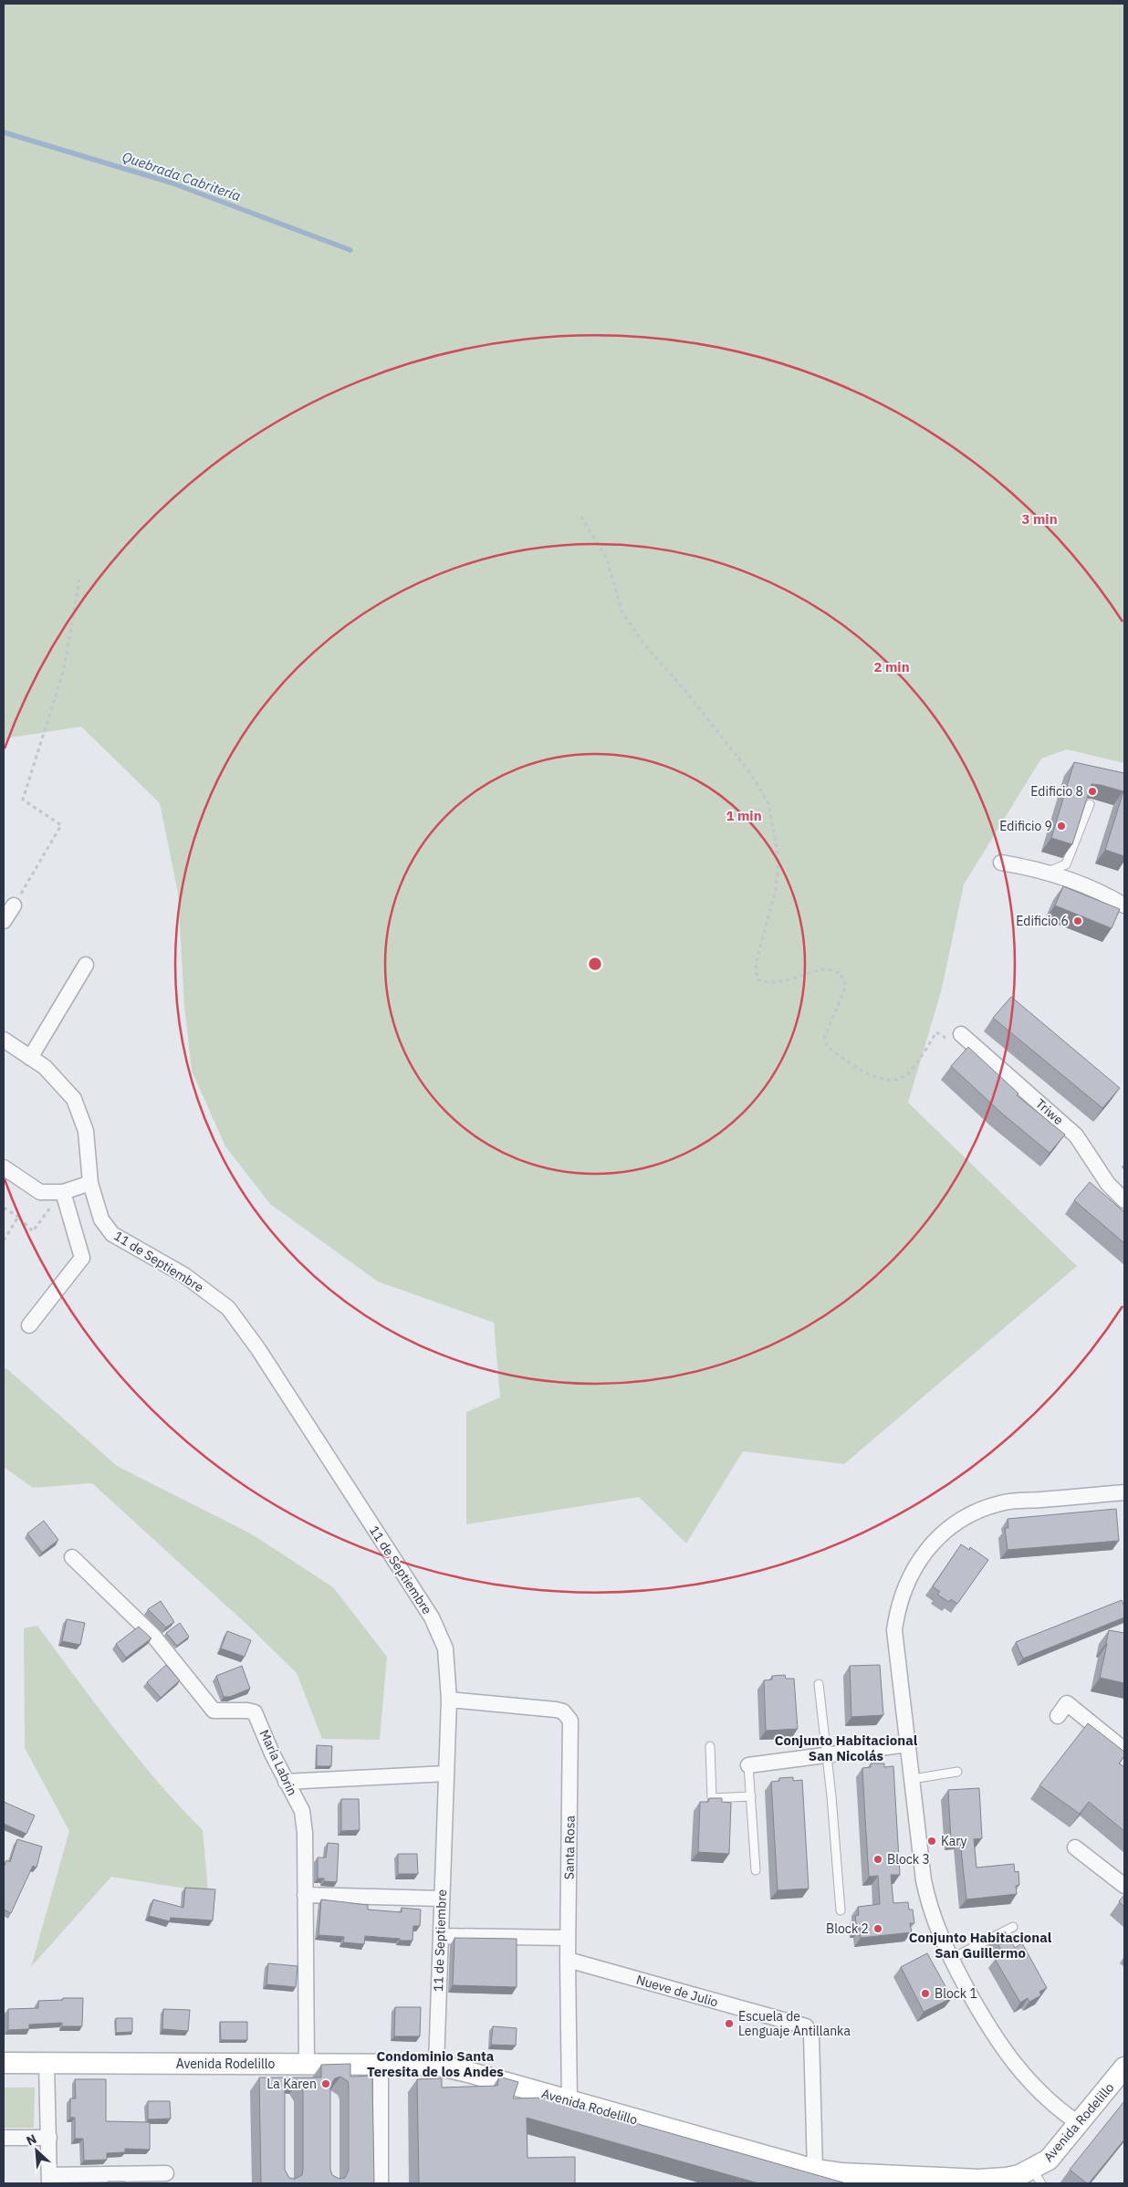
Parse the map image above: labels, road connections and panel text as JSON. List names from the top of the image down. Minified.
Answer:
{"streets":{"street":["Triwe","11 de Septiembre","María Labrin","Santa Rosa","Nueve de Julio","Avenida Rodelillo"]},"crossings":[["11 de Septiembre","Santa Rosa"],["11 de Septiembre","Avenida Rodelillo"],["María Labrin","Avenida Rodelillo"],["Santa Rosa","Nueve de Julio"],["Santa Rosa","Avenida Rodelillo"],["Nueve de Julio","Avenida Rodelillo"]],"districts":["Conjunto Habitacional San Nicolás","Conjunto Habitacional San Guillermo","Condominio Santa Teresita de los Andes"],"water":["Quebrada Cabritería"],"places":["Edificio 8","Edificio 9","Edificio 6","Kary","Block 3","Block 2","Block 1","Escuela de Lenguaje Antillanka","La Karen"],"north":"top left","rings":["3 min","2 min","1 min"]}
